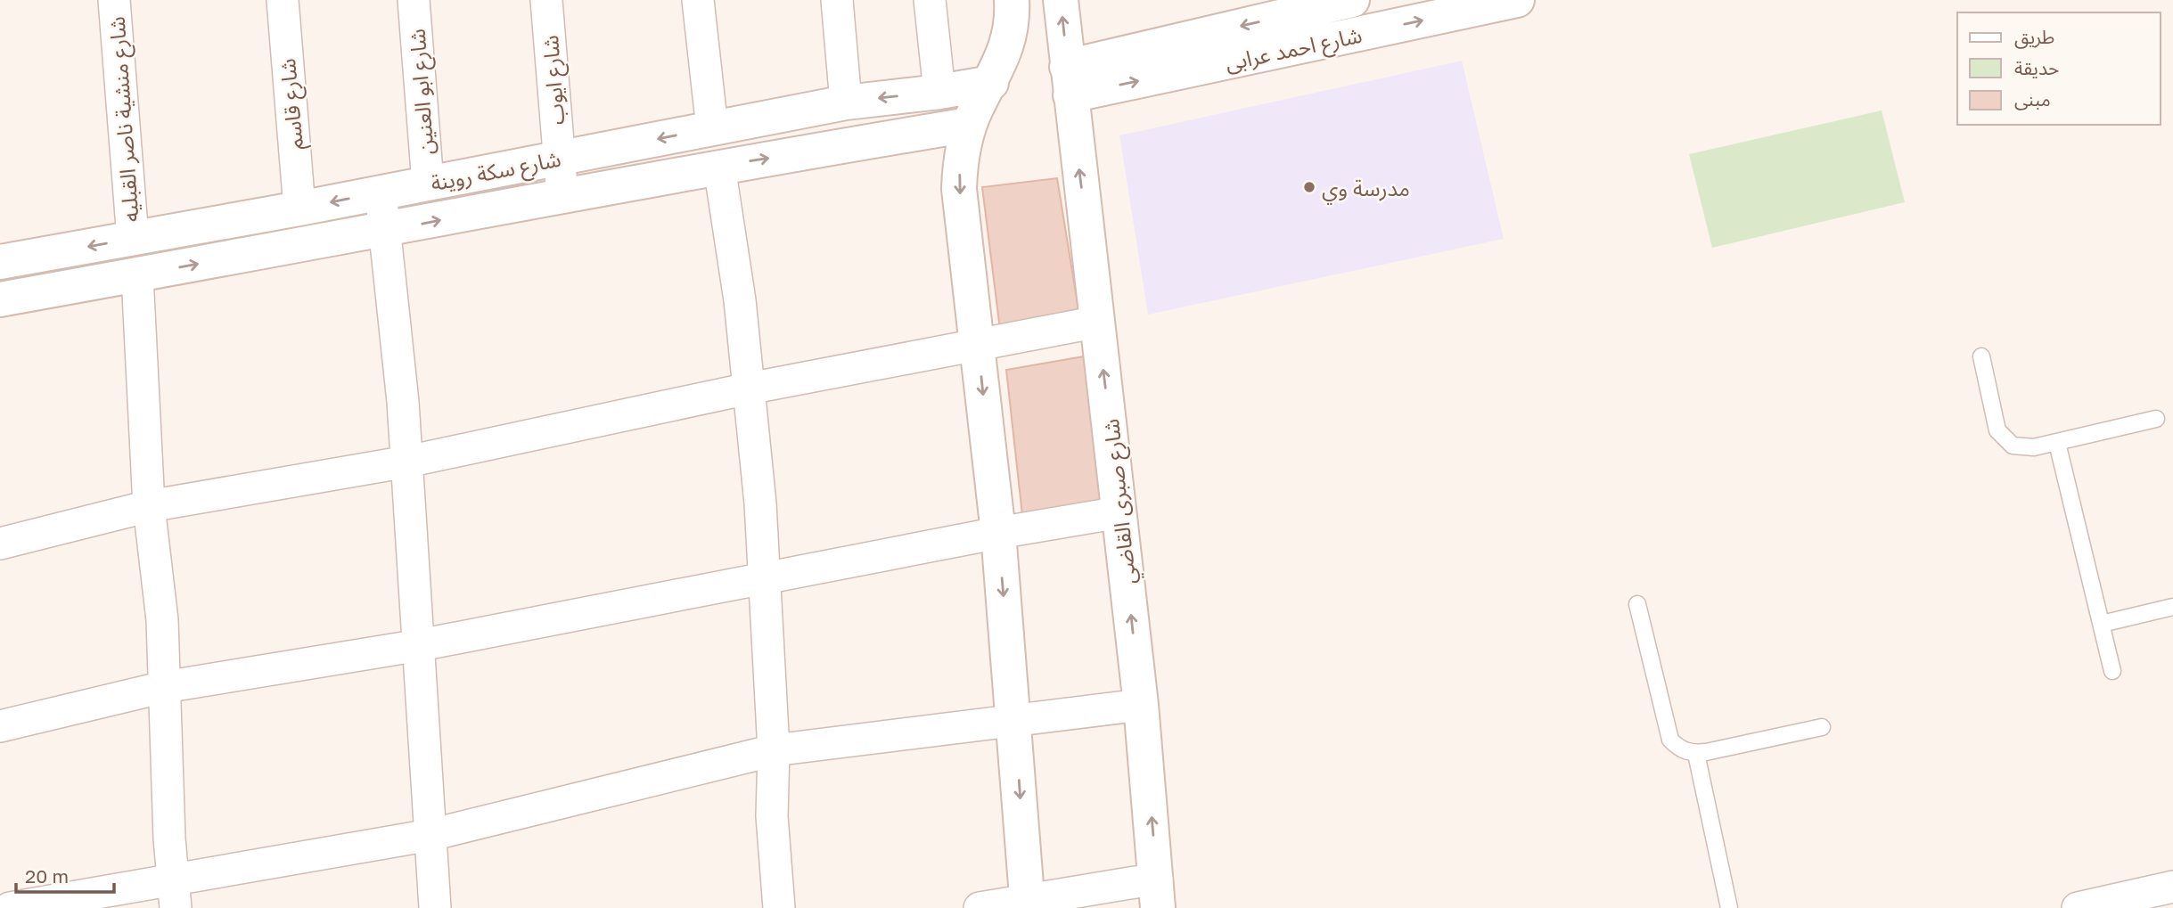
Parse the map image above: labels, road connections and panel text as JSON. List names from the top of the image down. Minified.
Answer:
{"streets":{"street":["شارع احمد عرابى","شارع ايوب","شارع ابو العنين","شارع قاسم","شارع منشية ناصر القبليه","شارع سكة روينة","شارع صبرى القاضي"]},"crossings":[["شارع احمد عرابى","شارع صبرى القاضي"],["شارع ايوب","شارع سكة روينة"],["شارع ابو العنين","شارع سكة روينة"],["شارع قاسم","شارع سكة روينة"],["شارع منشية ناصر القبليه","شارع سكة روينة"]],"places":["مدرسة وي"],"legend":["طريق","حديقة","مبنى"],"scale_bar":"20 m"}
